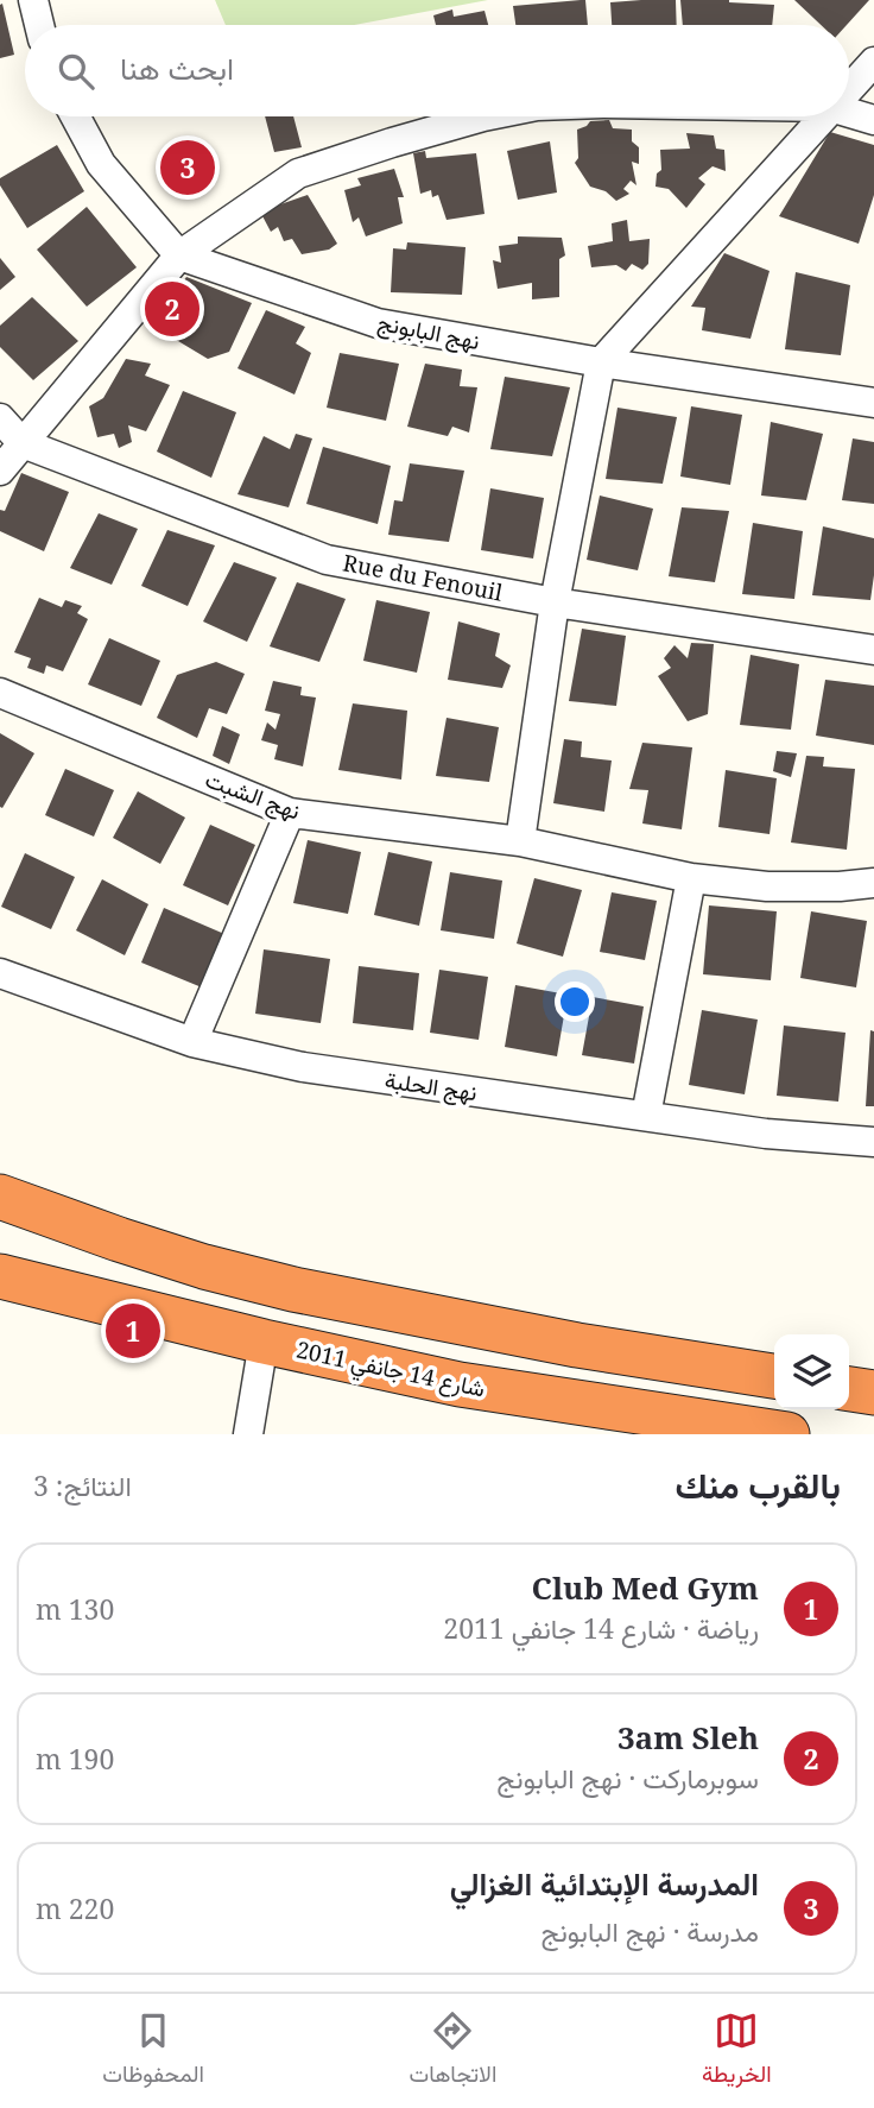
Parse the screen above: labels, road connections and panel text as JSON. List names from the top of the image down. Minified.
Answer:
{"streets":{"highway":["شارع 14 جانفي 2011"],"street":["نهج البابونج","Rue du Fenouil","نهج الشبت","نهج الحلبة"]},"page":{"search":"ابحث هنا","pins":["3","2","1"],"heading":["بالقرب منك","النتائج: 3"],"list":[{"mark":"1","name":"Club Med Gym","note":"رياضة · شارع 14 جانفي 2011","value":"130 m"},{"mark":"2","name":"3am Sleh","note":"سوبرماركت · نهج البابونج","value":"190 m"},{"mark":"3","name":"المدرسة الإبتدائية الغزالي","note":"مدرسة · نهج البابونج","value":"220 m"}],"nav":["الخريطة","الاتجاهات","المحفوظات"]}}
